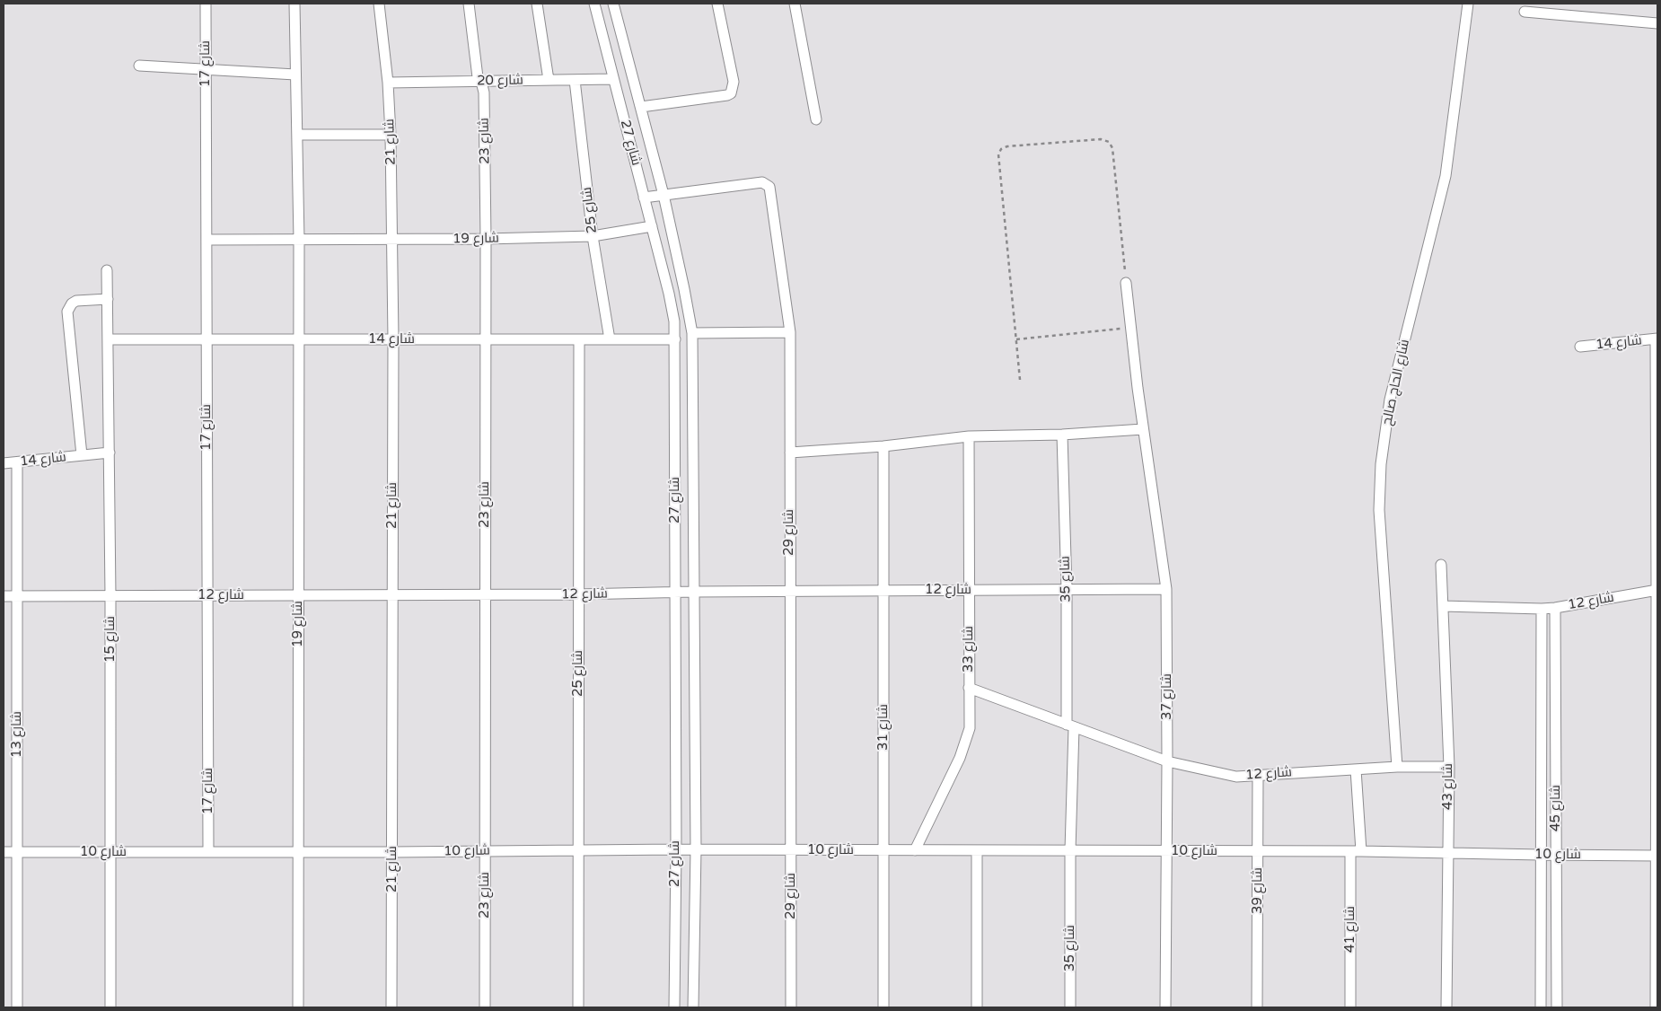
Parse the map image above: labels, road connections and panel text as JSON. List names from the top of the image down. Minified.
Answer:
{"streets":{"street":["شارع 17","شارع 20","شارع 23","شارع 21","شارع 27","شارع 25","شارع 19","شارع 14","شارع الحاج صالح","شارع 29","شارع 35","شارع 12","شارع 15","شارع 33","شارع 37","شارع 31","شارع 13","شارع 43","شارع 45","شارع 10","شارع 39","شارع 41"]},"crossings":[["شارع 17","شارع 19"],["شارع 17","شارع 14"],["شارع 17","شارع 12"],["شارع 17","شارع 10"],["شارع 20","شارع 23"],["شارع 20","شارع 21"],["شارع 20","شارع 27"],["شارع 20","شارع 25"],["شارع 23","شارع 19"],["شارع 23","شارع 14"],["شارع 23","شارع 12"],["شارع 23","شارع 10"],["شارع 21","شارع 19"],["شارع 21","شارع 14"],["شارع 21","شارع 12"],["شارع 21","شارع 10"],["شارع 27","شارع 19"],["شارع 27","شارع 14"],["شارع 27","شارع 29"],["شارع 27","شارع 12"],["شارع 27","شارع 10"],["شارع 25","شارع 19"],["شارع 25","شارع 14"],["شارع 25","شارع 12"],["شارع 25","شارع 10"],["شارع 19","شارع 14"],["شارع 19","شارع 12"],["شارع 19","شارع 10"],["شارع 14","شارع 15"],["شارع 14","شارع 13"],["شارع الحاج صالح","شارع 12"],["شارع 29","شارع 12"],["شارع 29","شارع 10"],["شارع 35","شارع 12"],["شارع 35","شارع 10"],["شارع 12","شارع 15"],["شارع 12","شارع 33"],["شارع 12","شارع 37"],["شارع 12","شارع 31"],["شارع 12","شارع 13"],["شارع 12","شارع 43"],["شارع 12","شارع 45"],["شارع 12","شارع 39"],["شارع 12","شارع 41"],["شارع 15","شارع 10"],["شارع 33","شارع 10"],["شارع 37","شارع 10"],["شارع 31","شارع 10"],["شارع 13","شارع 10"],["شارع 43","شارع 10"],["شارع 45","شارع 10"],["شارع 10","شارع 39"],["شارع 10","شارع 41"]]}
